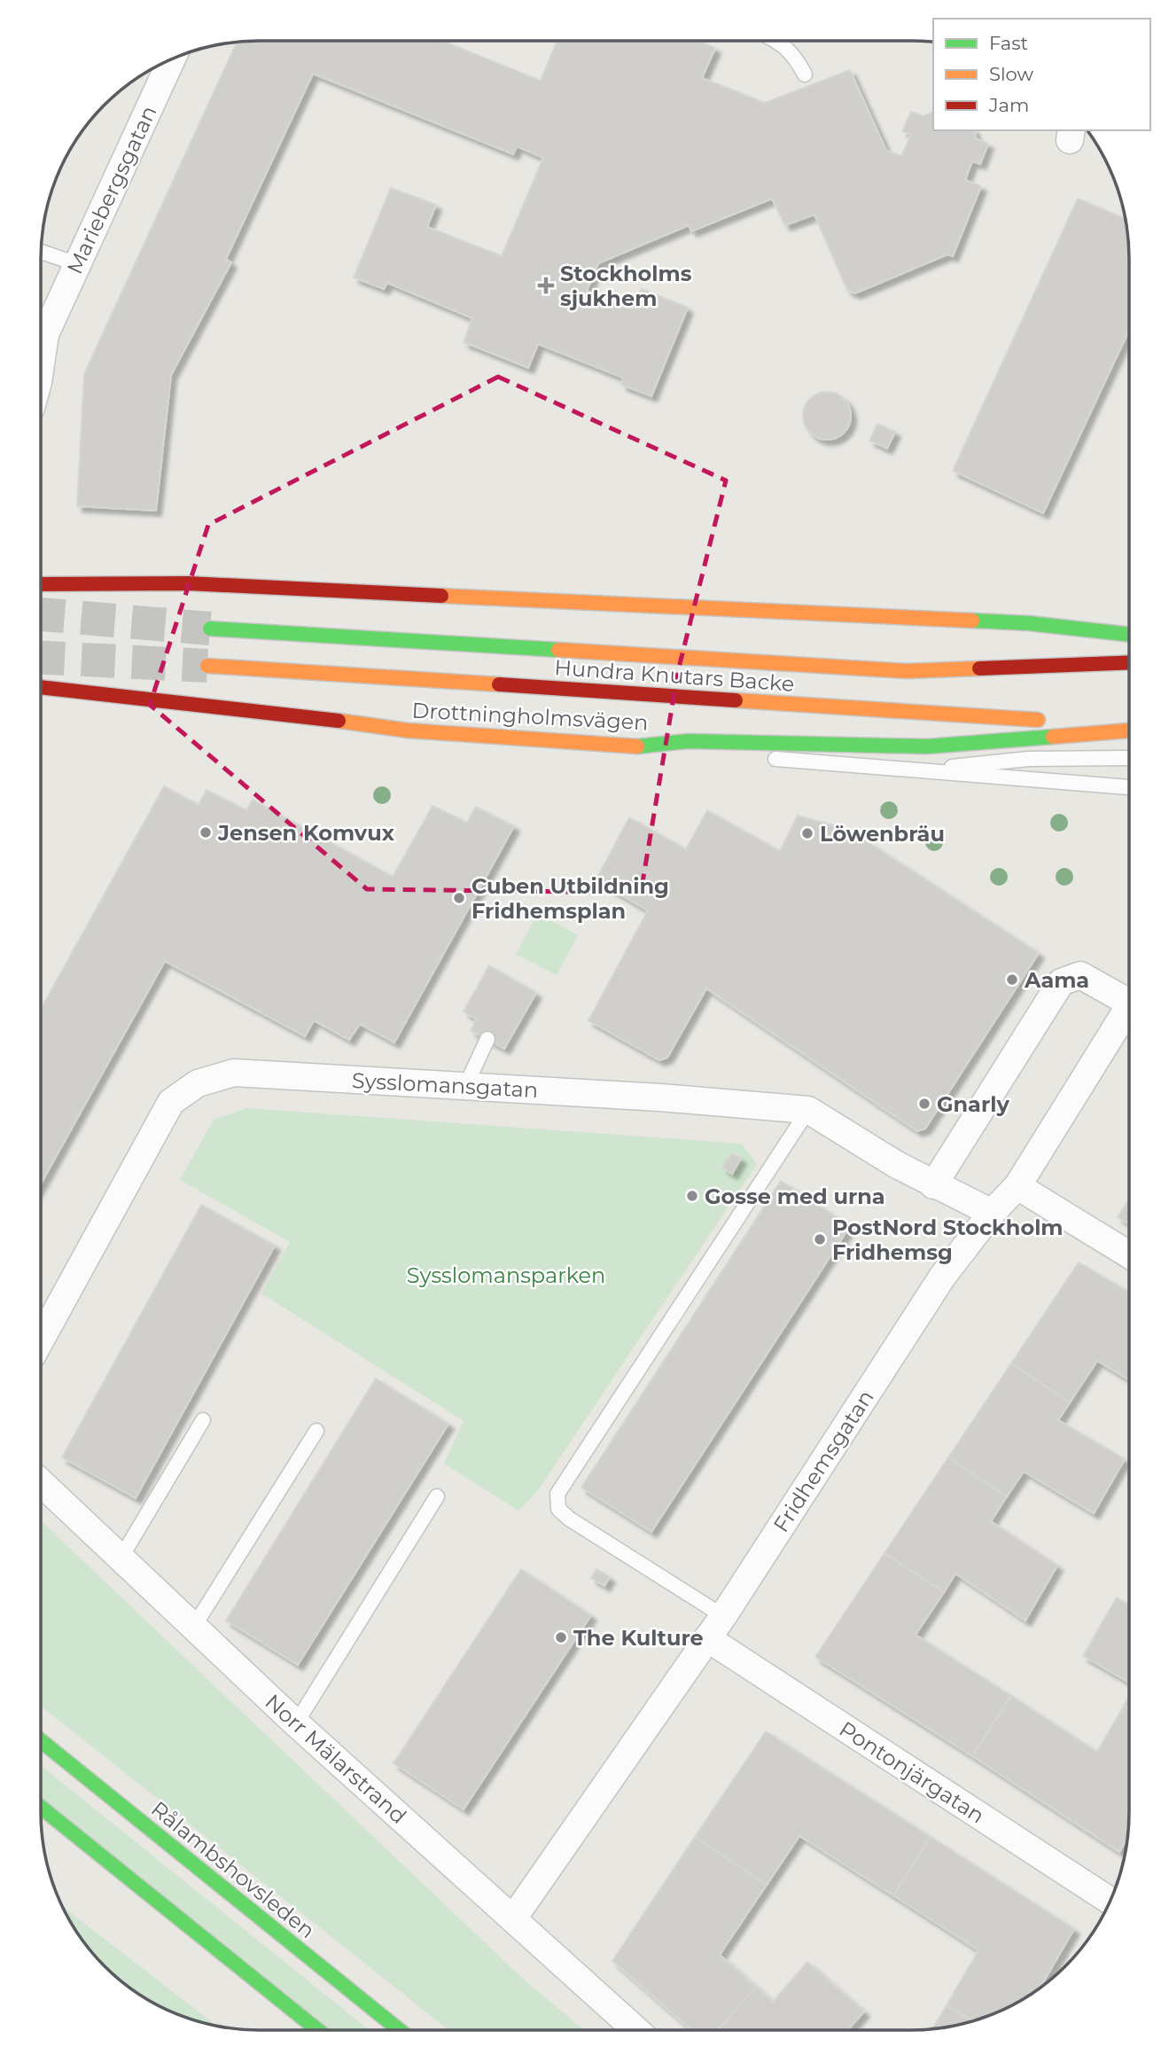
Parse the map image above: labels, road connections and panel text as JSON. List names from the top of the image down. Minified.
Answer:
{"streets":{"main road":["Hundra Knutars Backe","Drottningholmsvägen","Rålambshovsleden"],"street":["Mariebergsgatan","Sysslomansgatan","Fridhemsgatan","Norr Mälarstrand","Pontonjärgatan"]},"crossings":[["Sysslomansgatan","Fridhemsgatan"],["Fridhemsgatan","Norr Mälarstrand"],["Fridhemsgatan","Pontonjärgatan"]],"parks":["Sysslomansparken"],"places":{"health":["Stockholms sjukhem"],"other":["Jensen Komvux","Löwenbräu","Cuben Utbildning Fridhemsplan","Aama","Gnarly","Gosse med urna","PostNord Stockholm Fridhemsg","The Kulture"]},"legend":["Fast","Slow","Jam"]}
